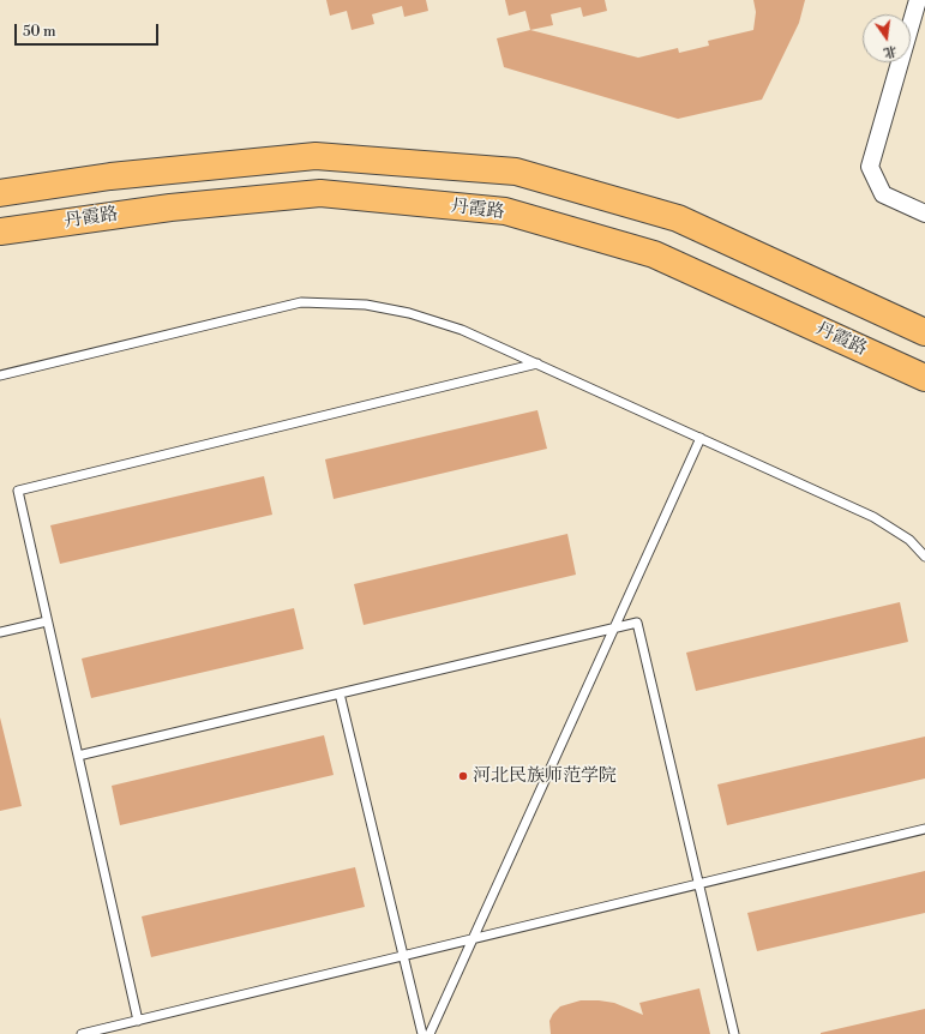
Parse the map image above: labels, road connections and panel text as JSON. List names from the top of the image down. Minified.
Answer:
{"streets":{"main road":["丹霞路"]},"places":["河北民族师范学院"],"scale_bar":"50 m","north":"bottom"}
